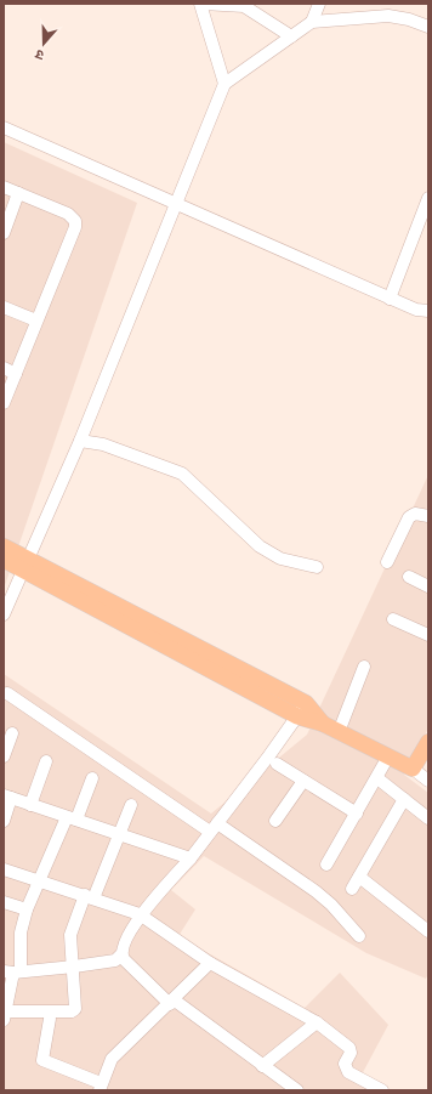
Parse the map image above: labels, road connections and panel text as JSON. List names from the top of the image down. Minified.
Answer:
{"north":"bottom"}
